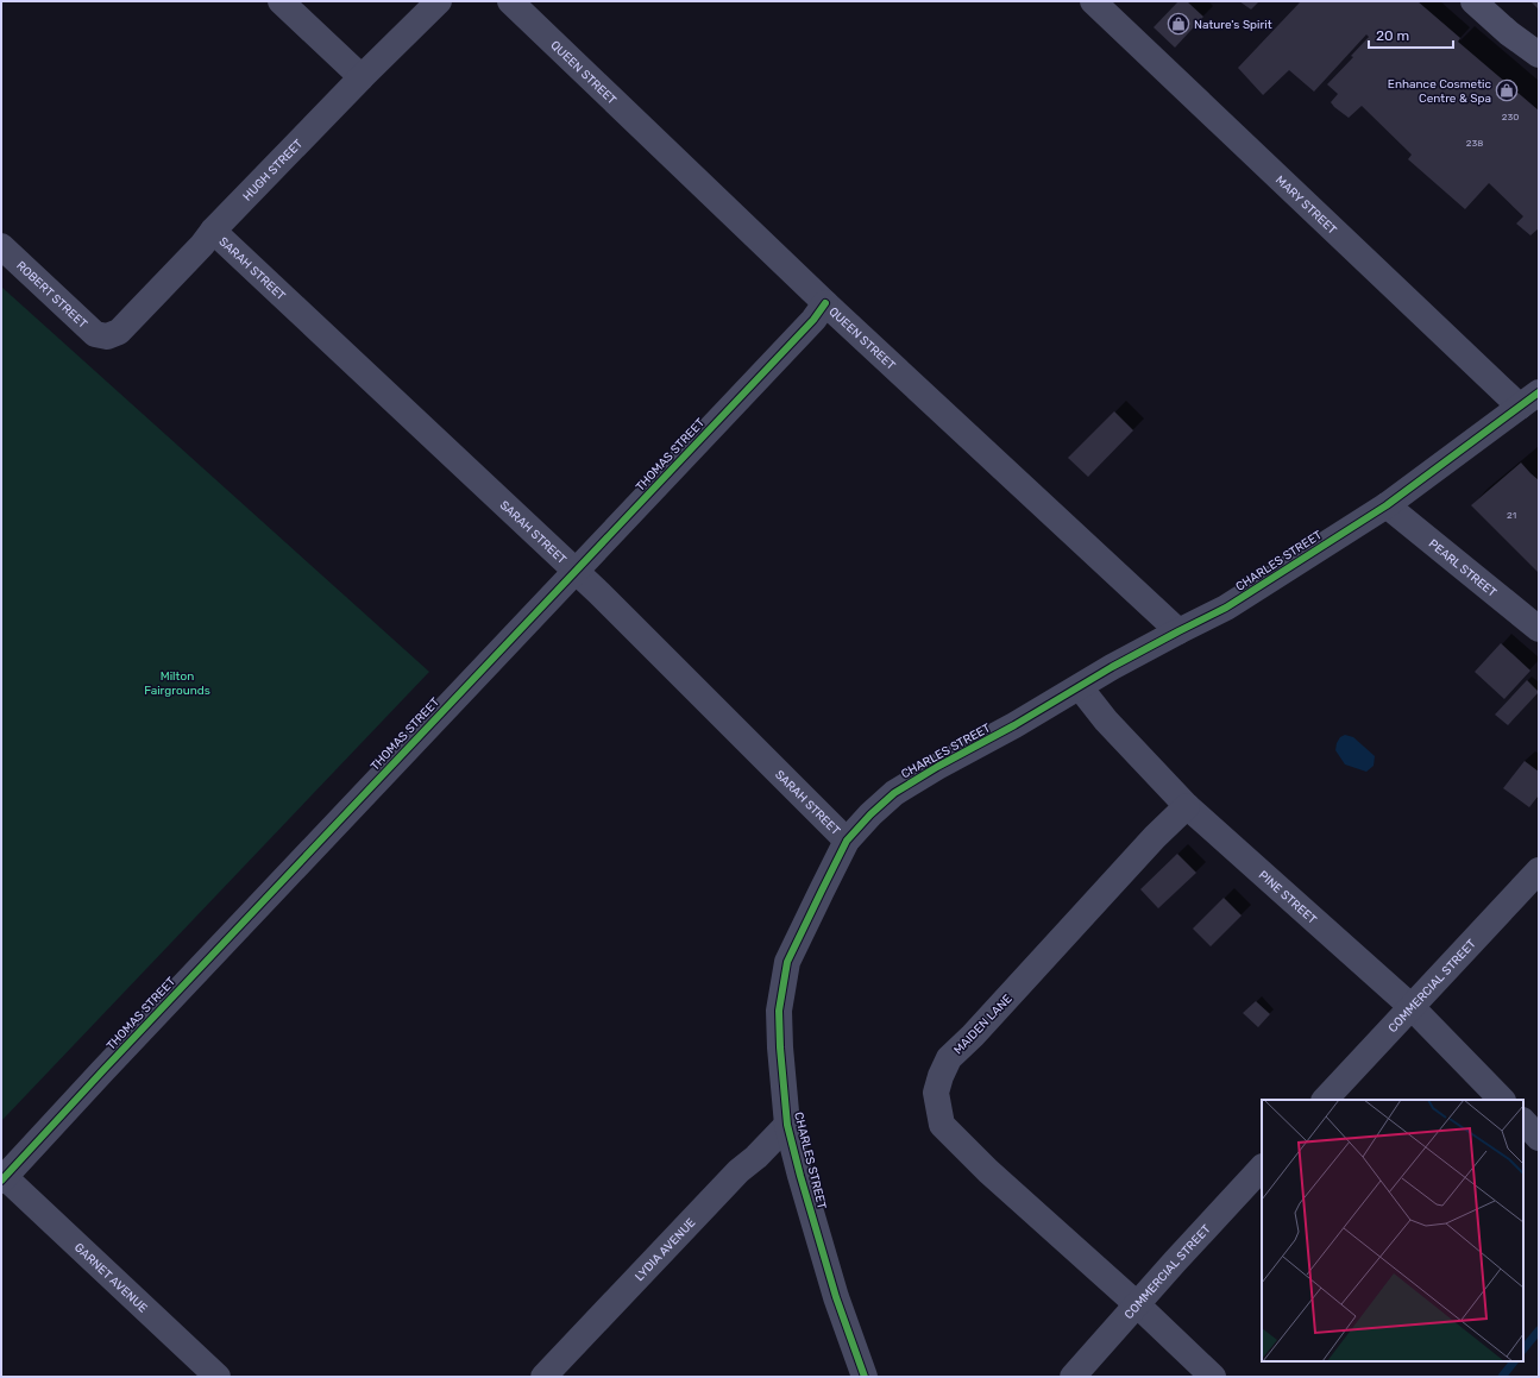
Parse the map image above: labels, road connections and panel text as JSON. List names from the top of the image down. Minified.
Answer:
{"streets":{"street":["QUEEN STREET","HUGH STREET","MARY STREET","SARAH STREET","ROBERT STREET","THOMAS STREET","CHARLES STREET","PEARL STREET","PINE STREET","COMMERCIAL STREET","MAIDEN LANE","LYDIA AVENUE","GARNET AVENUE"]},"crossings":[["QUEEN STREET","THOMAS STREET"],["QUEEN STREET","CHARLES STREET"],["HUGH STREET","SARAH STREET"],["HUGH STREET","ROBERT STREET"],["MARY STREET","CHARLES STREET"],["SARAH STREET","THOMAS STREET"],["SARAH STREET","CHARLES STREET"],["THOMAS STREET","GARNET AVENUE"],["CHARLES STREET","PEARL STREET"],["CHARLES STREET","PINE STREET"],["CHARLES STREET","LYDIA AVENUE"],["PINE STREET","COMMERCIAL STREET"],["PINE STREET","MAIDEN LANE"],["COMMERCIAL STREET","MAIDEN LANE"]],"parks":["Milton Fairgrounds"],"places":{"shop":["Nature's Spirit","Enhance Cosmetic Centre & Spa"]},"house_numbers":["230","238","21"],"scale_bar":"20 m"}
